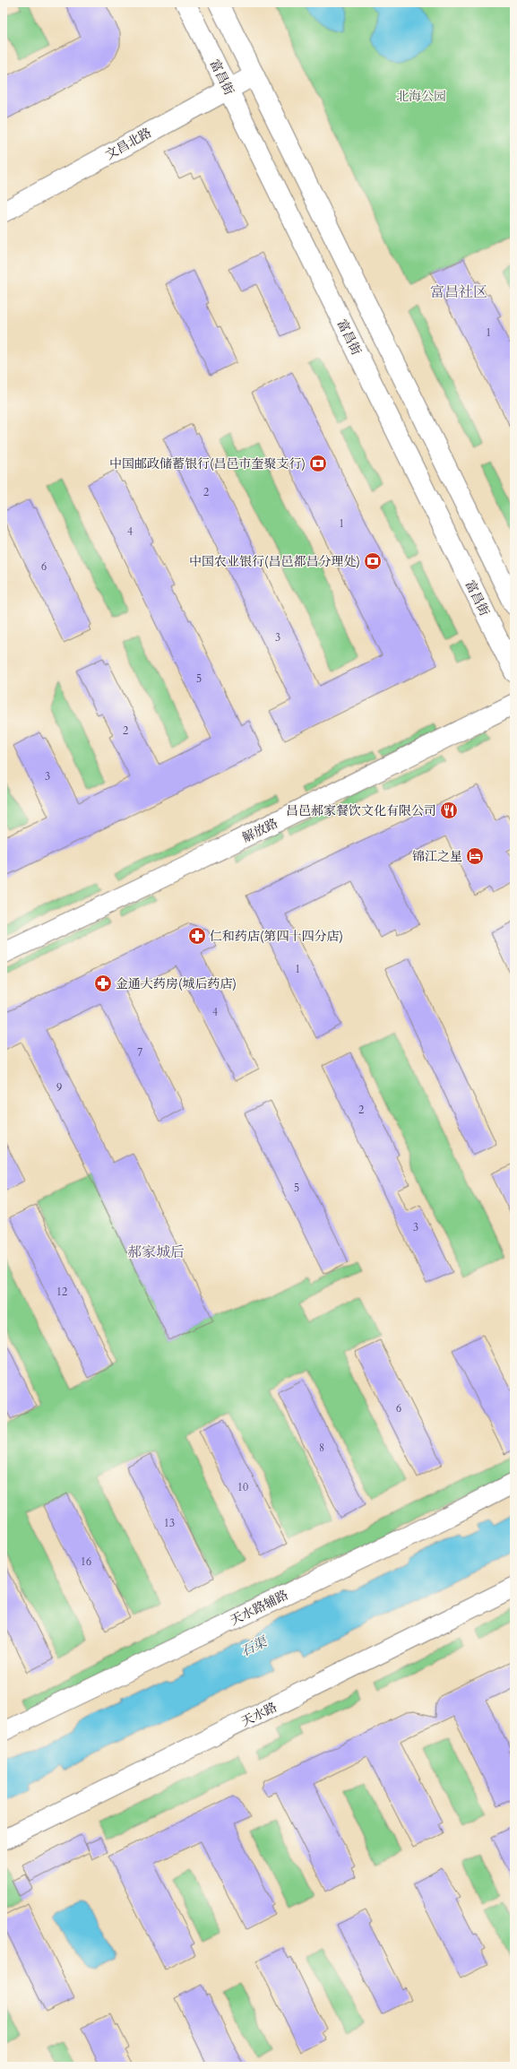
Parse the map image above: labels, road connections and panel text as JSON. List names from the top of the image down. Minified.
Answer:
{"streets":{"street":["富昌街","文昌北路","解放路","天水路辅路","天水路"]},"crossings":[["富昌街","文昌北路"]],"districts":["富昌社区","郝家城后"],"water":["石渠"],"parks":["北海公园"],"places":{"bank":["中国邮政储蓄银行(昌邑市奎聚支行)","中国农业银行(昌邑都昌分理处)"],"restaurant":["昌邑郝家餐饮文化有限公司"],"hotel":["锦江之星"],"pharmacy":["仁和药店(第四十四分店)","金通大药房(城后药店)"]},"house_numbers":["1","2","1","4","6","3","5","2","3","1","4","7","9","2","5","3","12","6","8","10","13","16"]}
